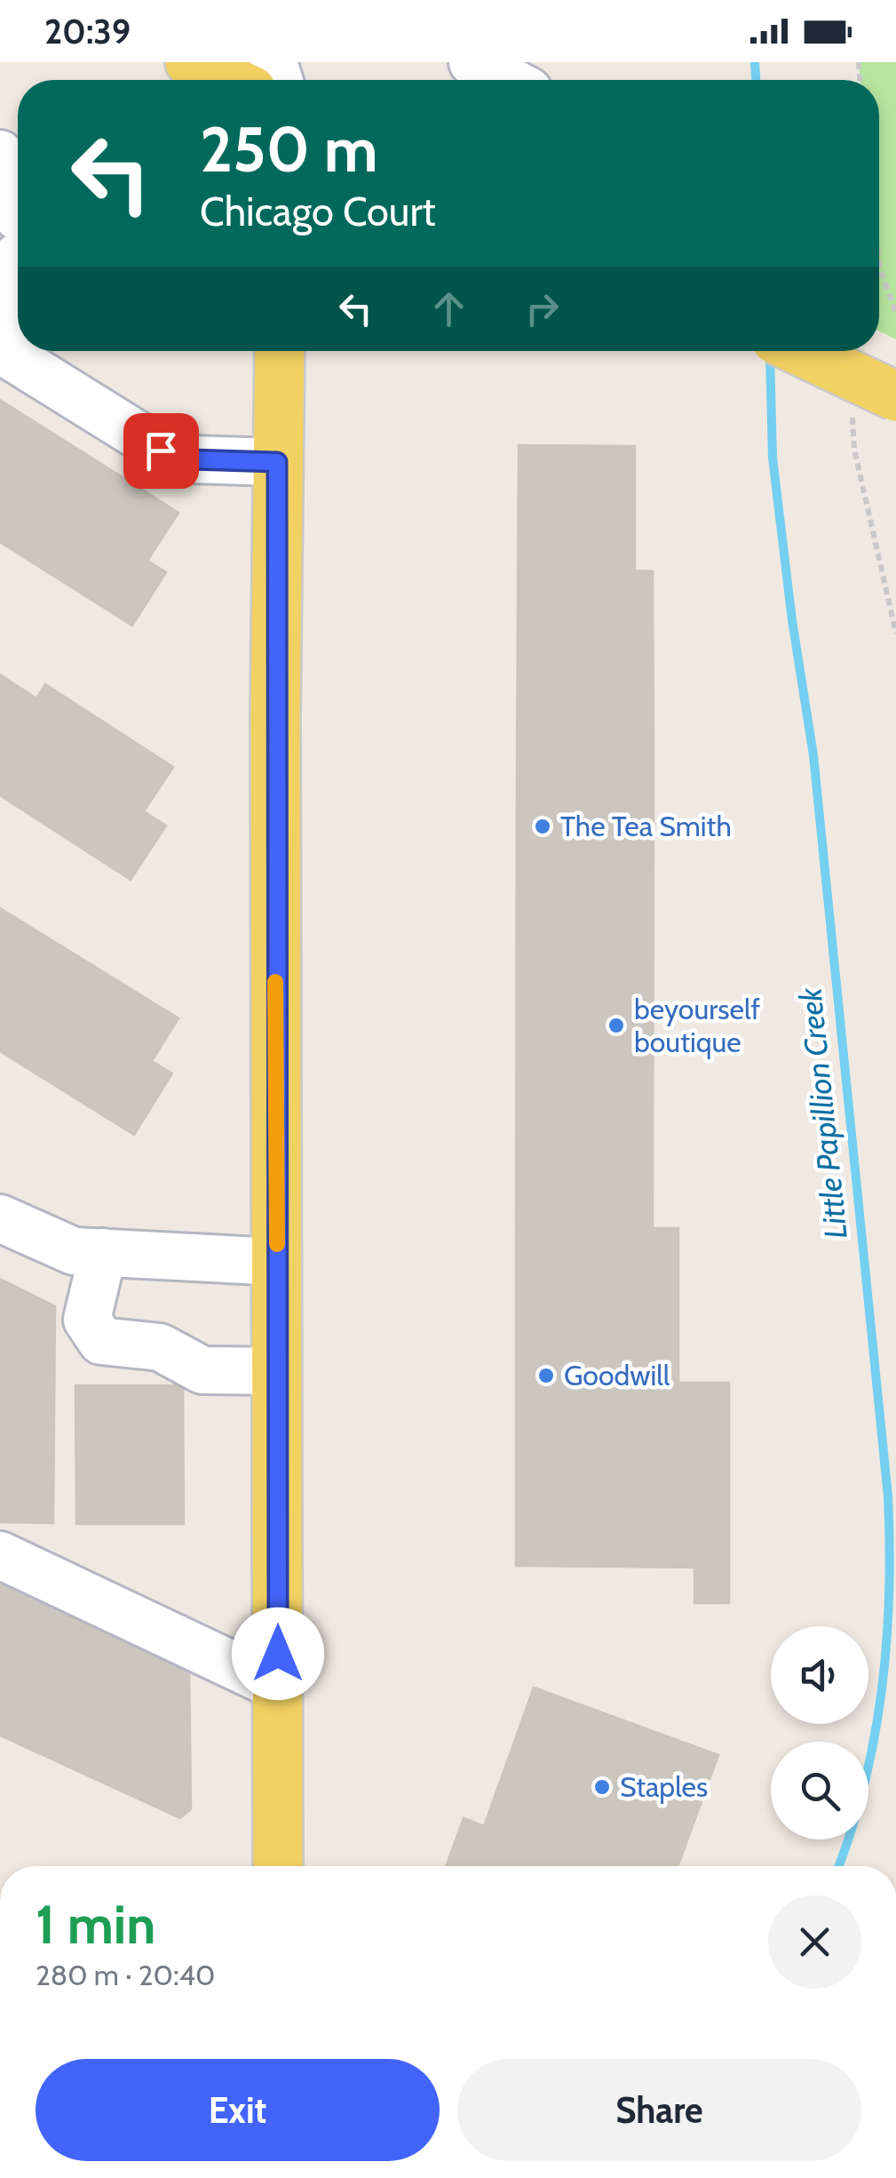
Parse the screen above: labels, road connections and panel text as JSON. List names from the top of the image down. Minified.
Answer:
{"water":["Little Papillion Creek"],"places":["The Tea Smith","beyourself boutique","Goodwill","Staples"],"page":{"status":"20:39","turn":["250 m","Chicago Court"],"heading":["1 min","280 m · 20:40"],"buttons":["Exit","Share"]}}
